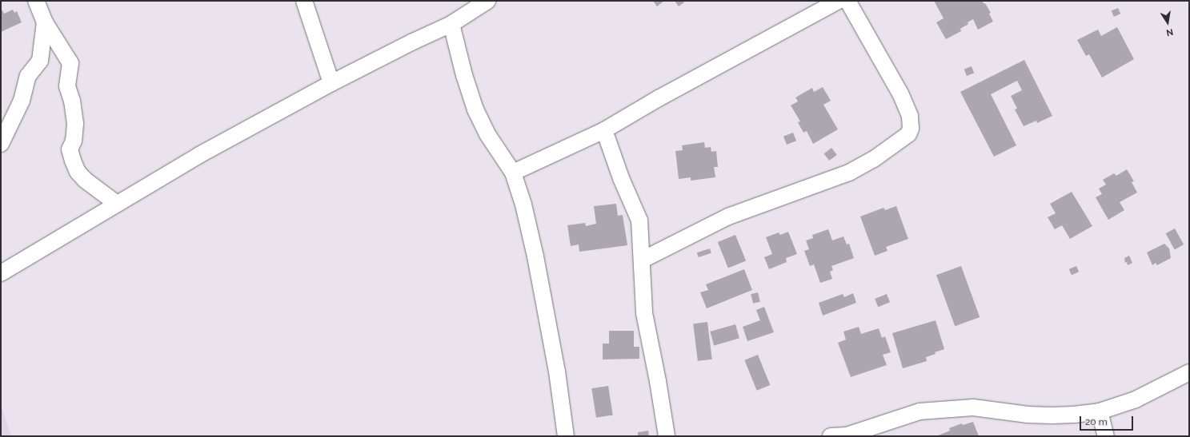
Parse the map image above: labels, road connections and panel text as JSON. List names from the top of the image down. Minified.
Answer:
{"scale_bar":"20 m","north":"bottom"}
